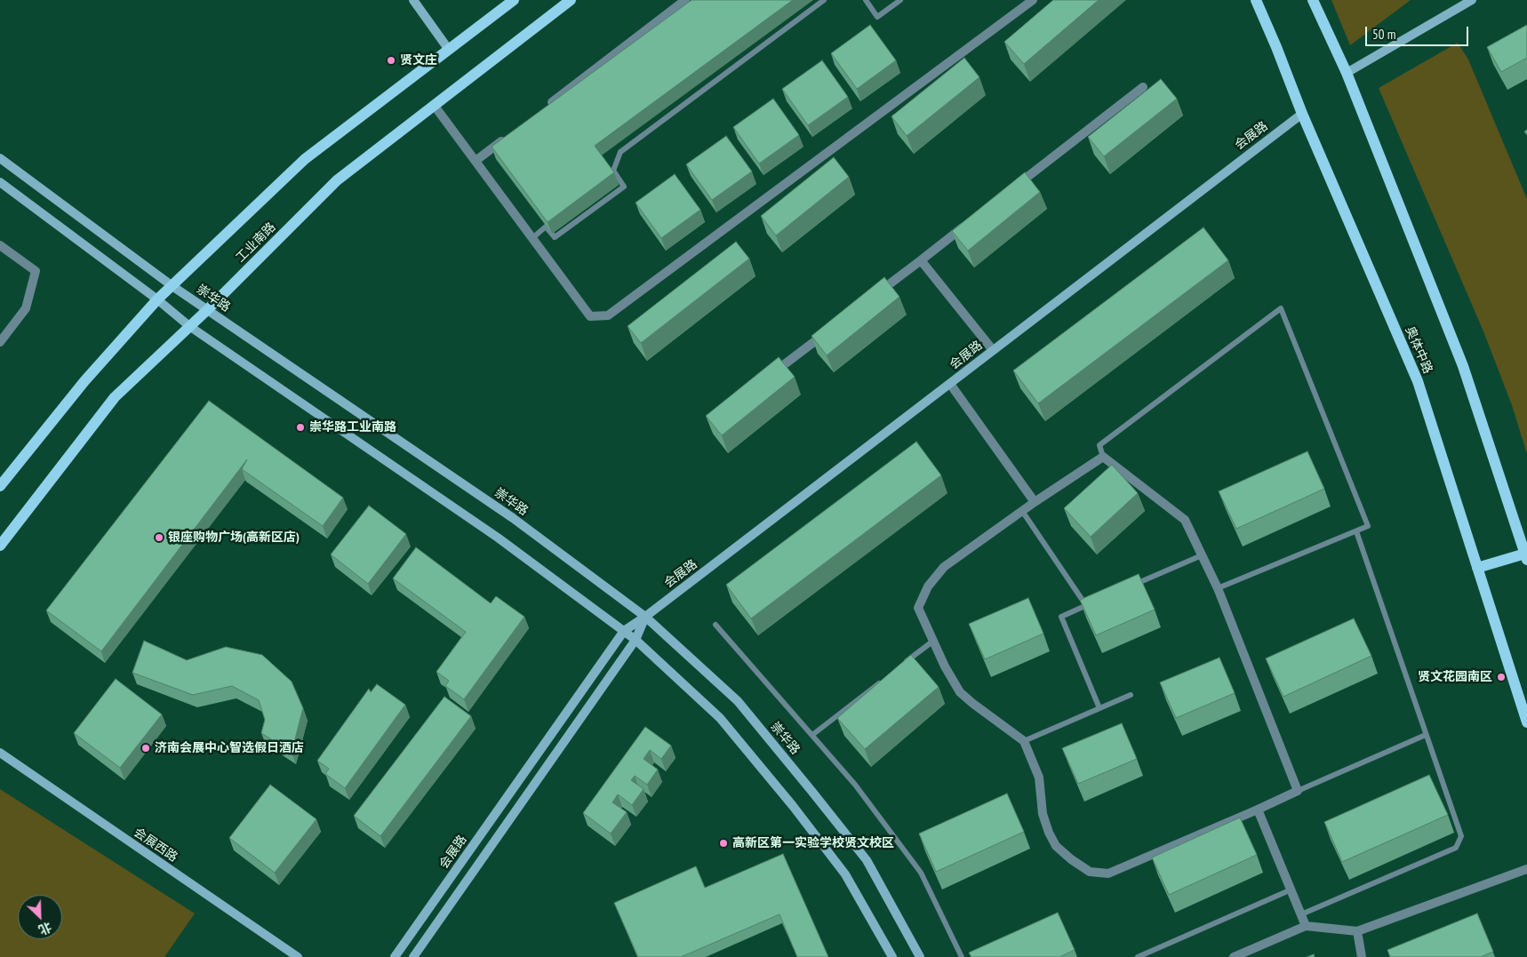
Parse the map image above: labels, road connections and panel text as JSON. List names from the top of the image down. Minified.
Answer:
{"streets":{"main road":["会展路","工业南路","崇华路","奥体中路","会展西路"]},"crossings":[["会展路","崇华路"],["会展路","奥体中路"],["工业南路","崇华路"]],"places":["贤文庄","崇华路工业南路","银座购物广场(高新区店)","贤文花园南区","济南会展中心智选假日酒店","高新区第一实验学校贤文校区"],"scale_bar":"50 m","north":"bottom right"}
